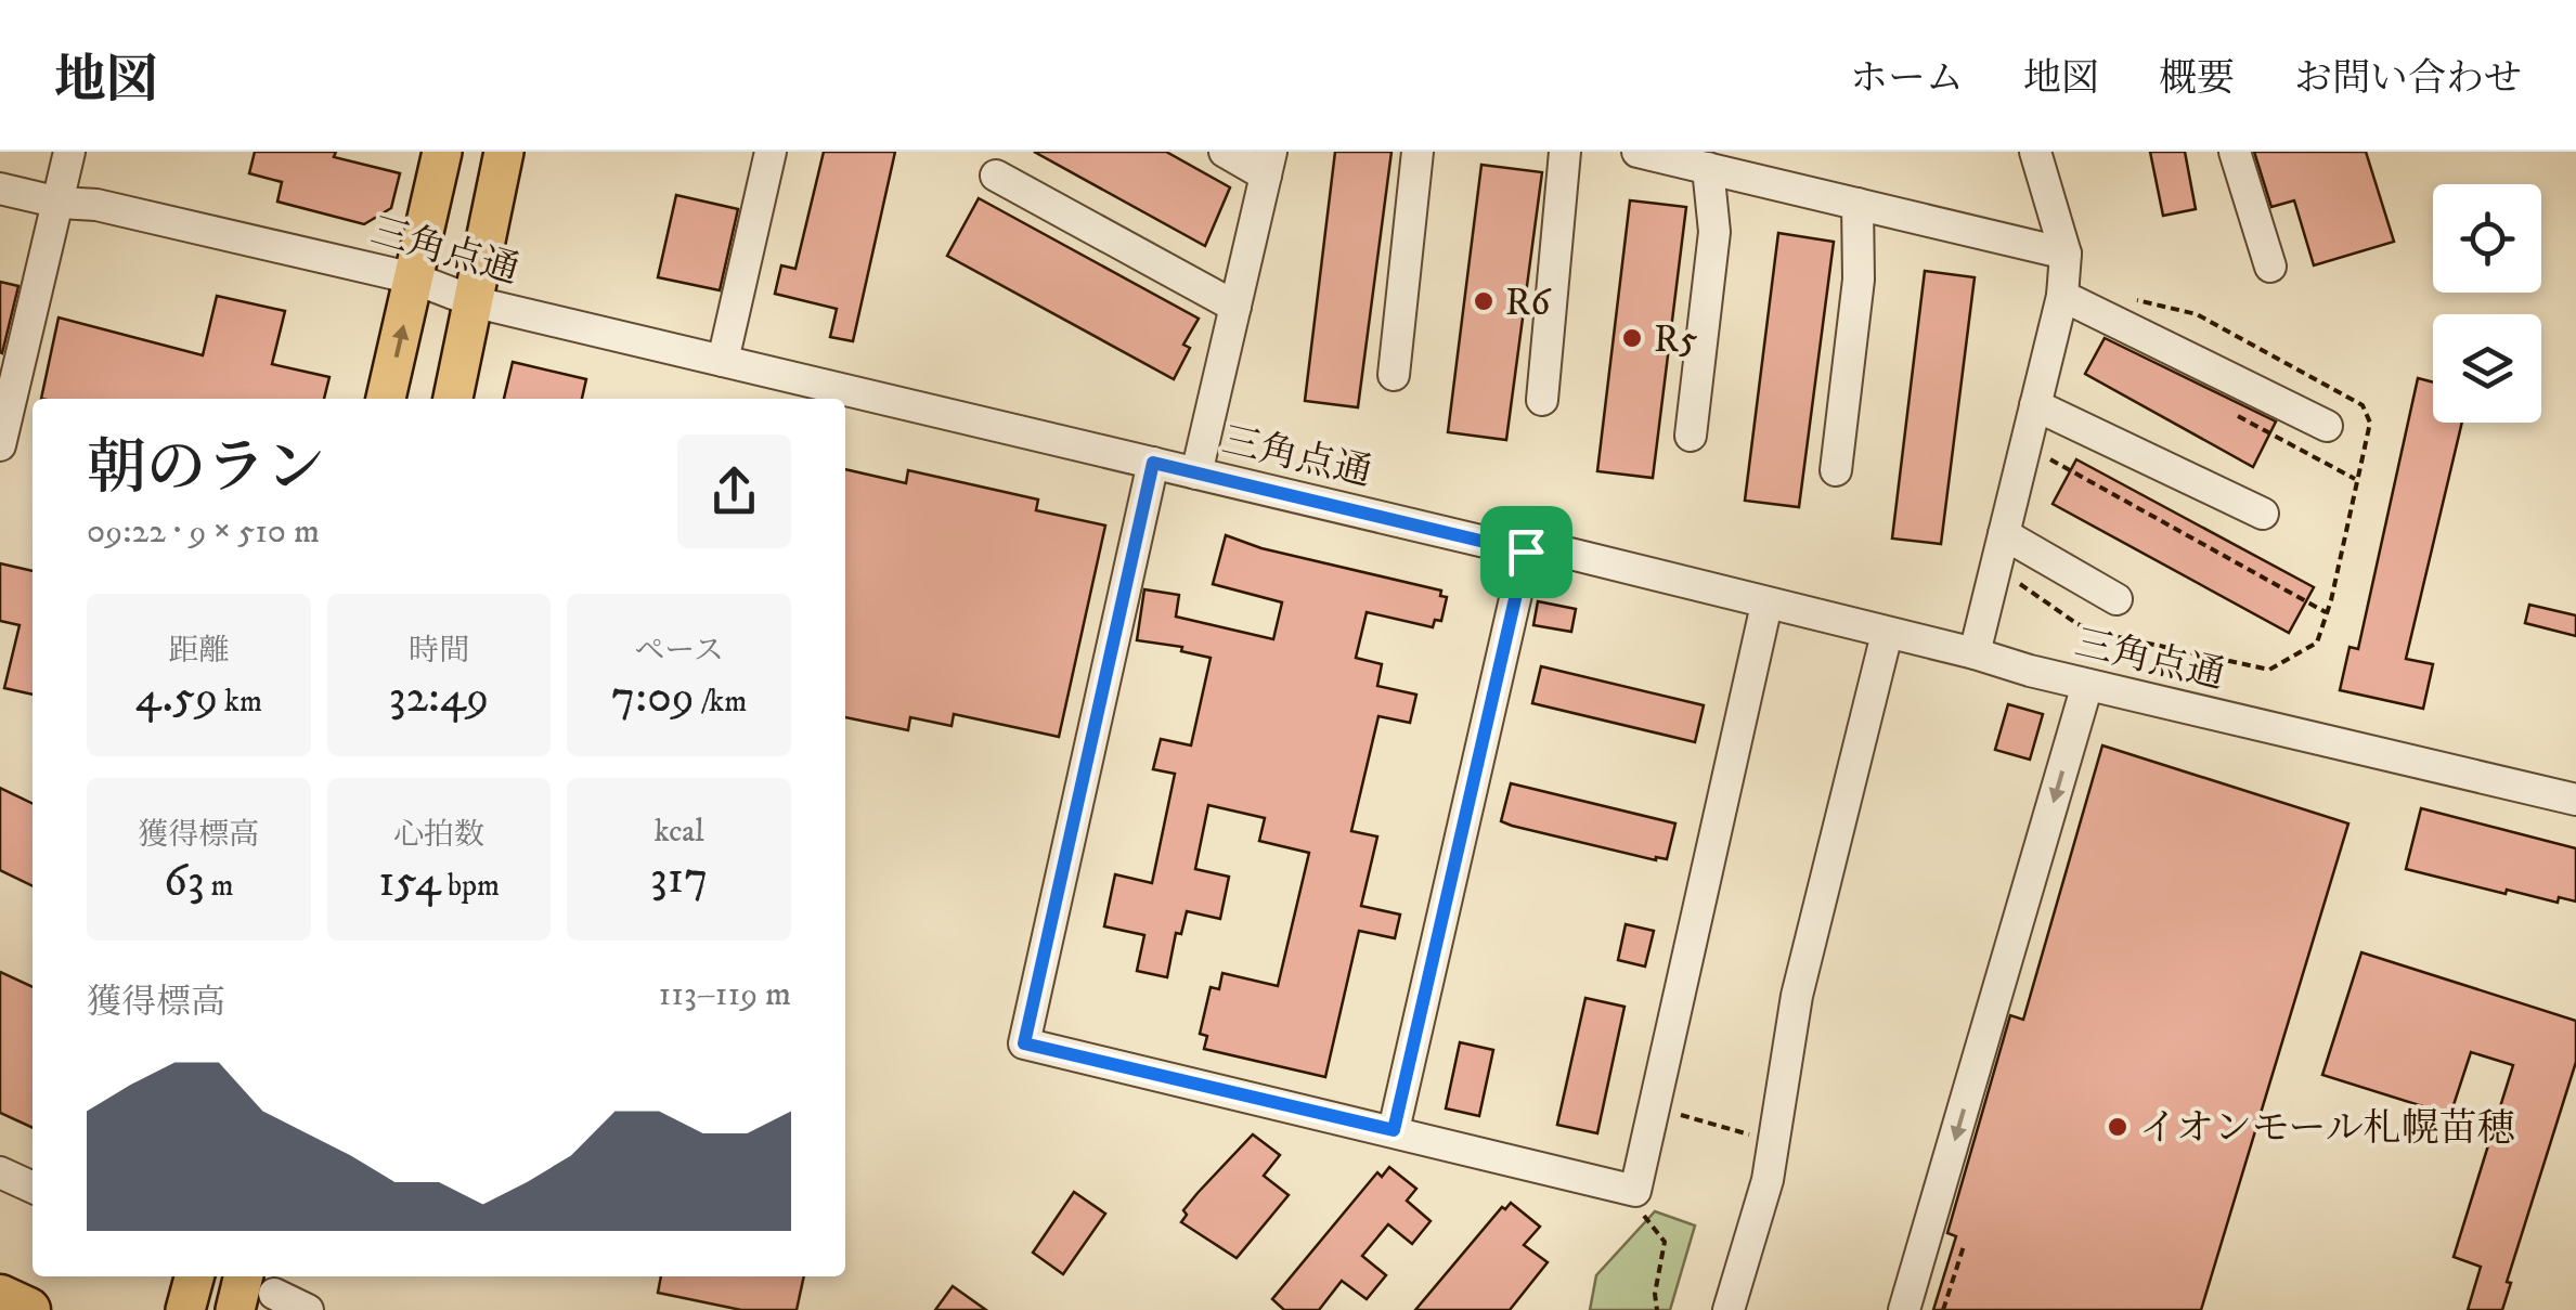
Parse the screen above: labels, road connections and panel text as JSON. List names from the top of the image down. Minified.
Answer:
{"streets":{"street":["三角点通"]},"places":["R6","R5","イオンモール札幌苗穂"],"page":{"header":"地図","nav":["ホーム","地図","概要","お問い合わせ"],"heading":["朝のラン","09:22 · 9 × 510 m"],"stats":[["距離","4.59 km"],["時間","32:49"],["ペース","7:09 /km"],["獲得標高","63 m"],["心拍数","154 bpm"],["kcal","317"]],"chart":["獲得標高","113–119 m"]}}
